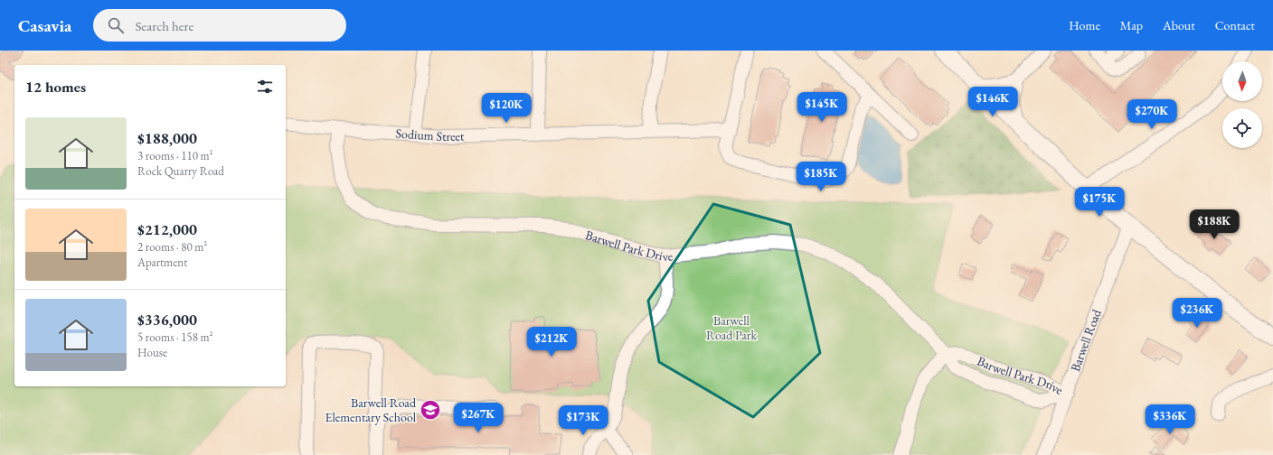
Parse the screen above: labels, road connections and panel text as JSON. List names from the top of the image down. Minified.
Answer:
{"streets":{"street":["Sodium Street","Barwell Park Drive","Barwell Road"]},"crossings":[["Sodium Street","Barwell Park Drive"],["Barwell Park Drive","Barwell Road"]],"parks":["Barwell Road Park"],"places":{"school or university":["Barwell Road Elementary School"]},"north":"bottom","page":{"header":"Casavia","search":"Search here","nav":["Home","Map","About","Contact"],"heading":"12 homes","price":["$146K","$145K","$120K","$270K","$185K","$175K","$188K","$236K","$212K","$267K","$336K","$173K"],"list":[{"name":"$188,000","note":"3 rooms · 110 m² · Rock Quarry Road"},{"name":"$212,000","note":"2 rooms · 80 m² · Apartment"},{"name":"$336,000","note":"5 rooms · 158 m² · House"}]}}
